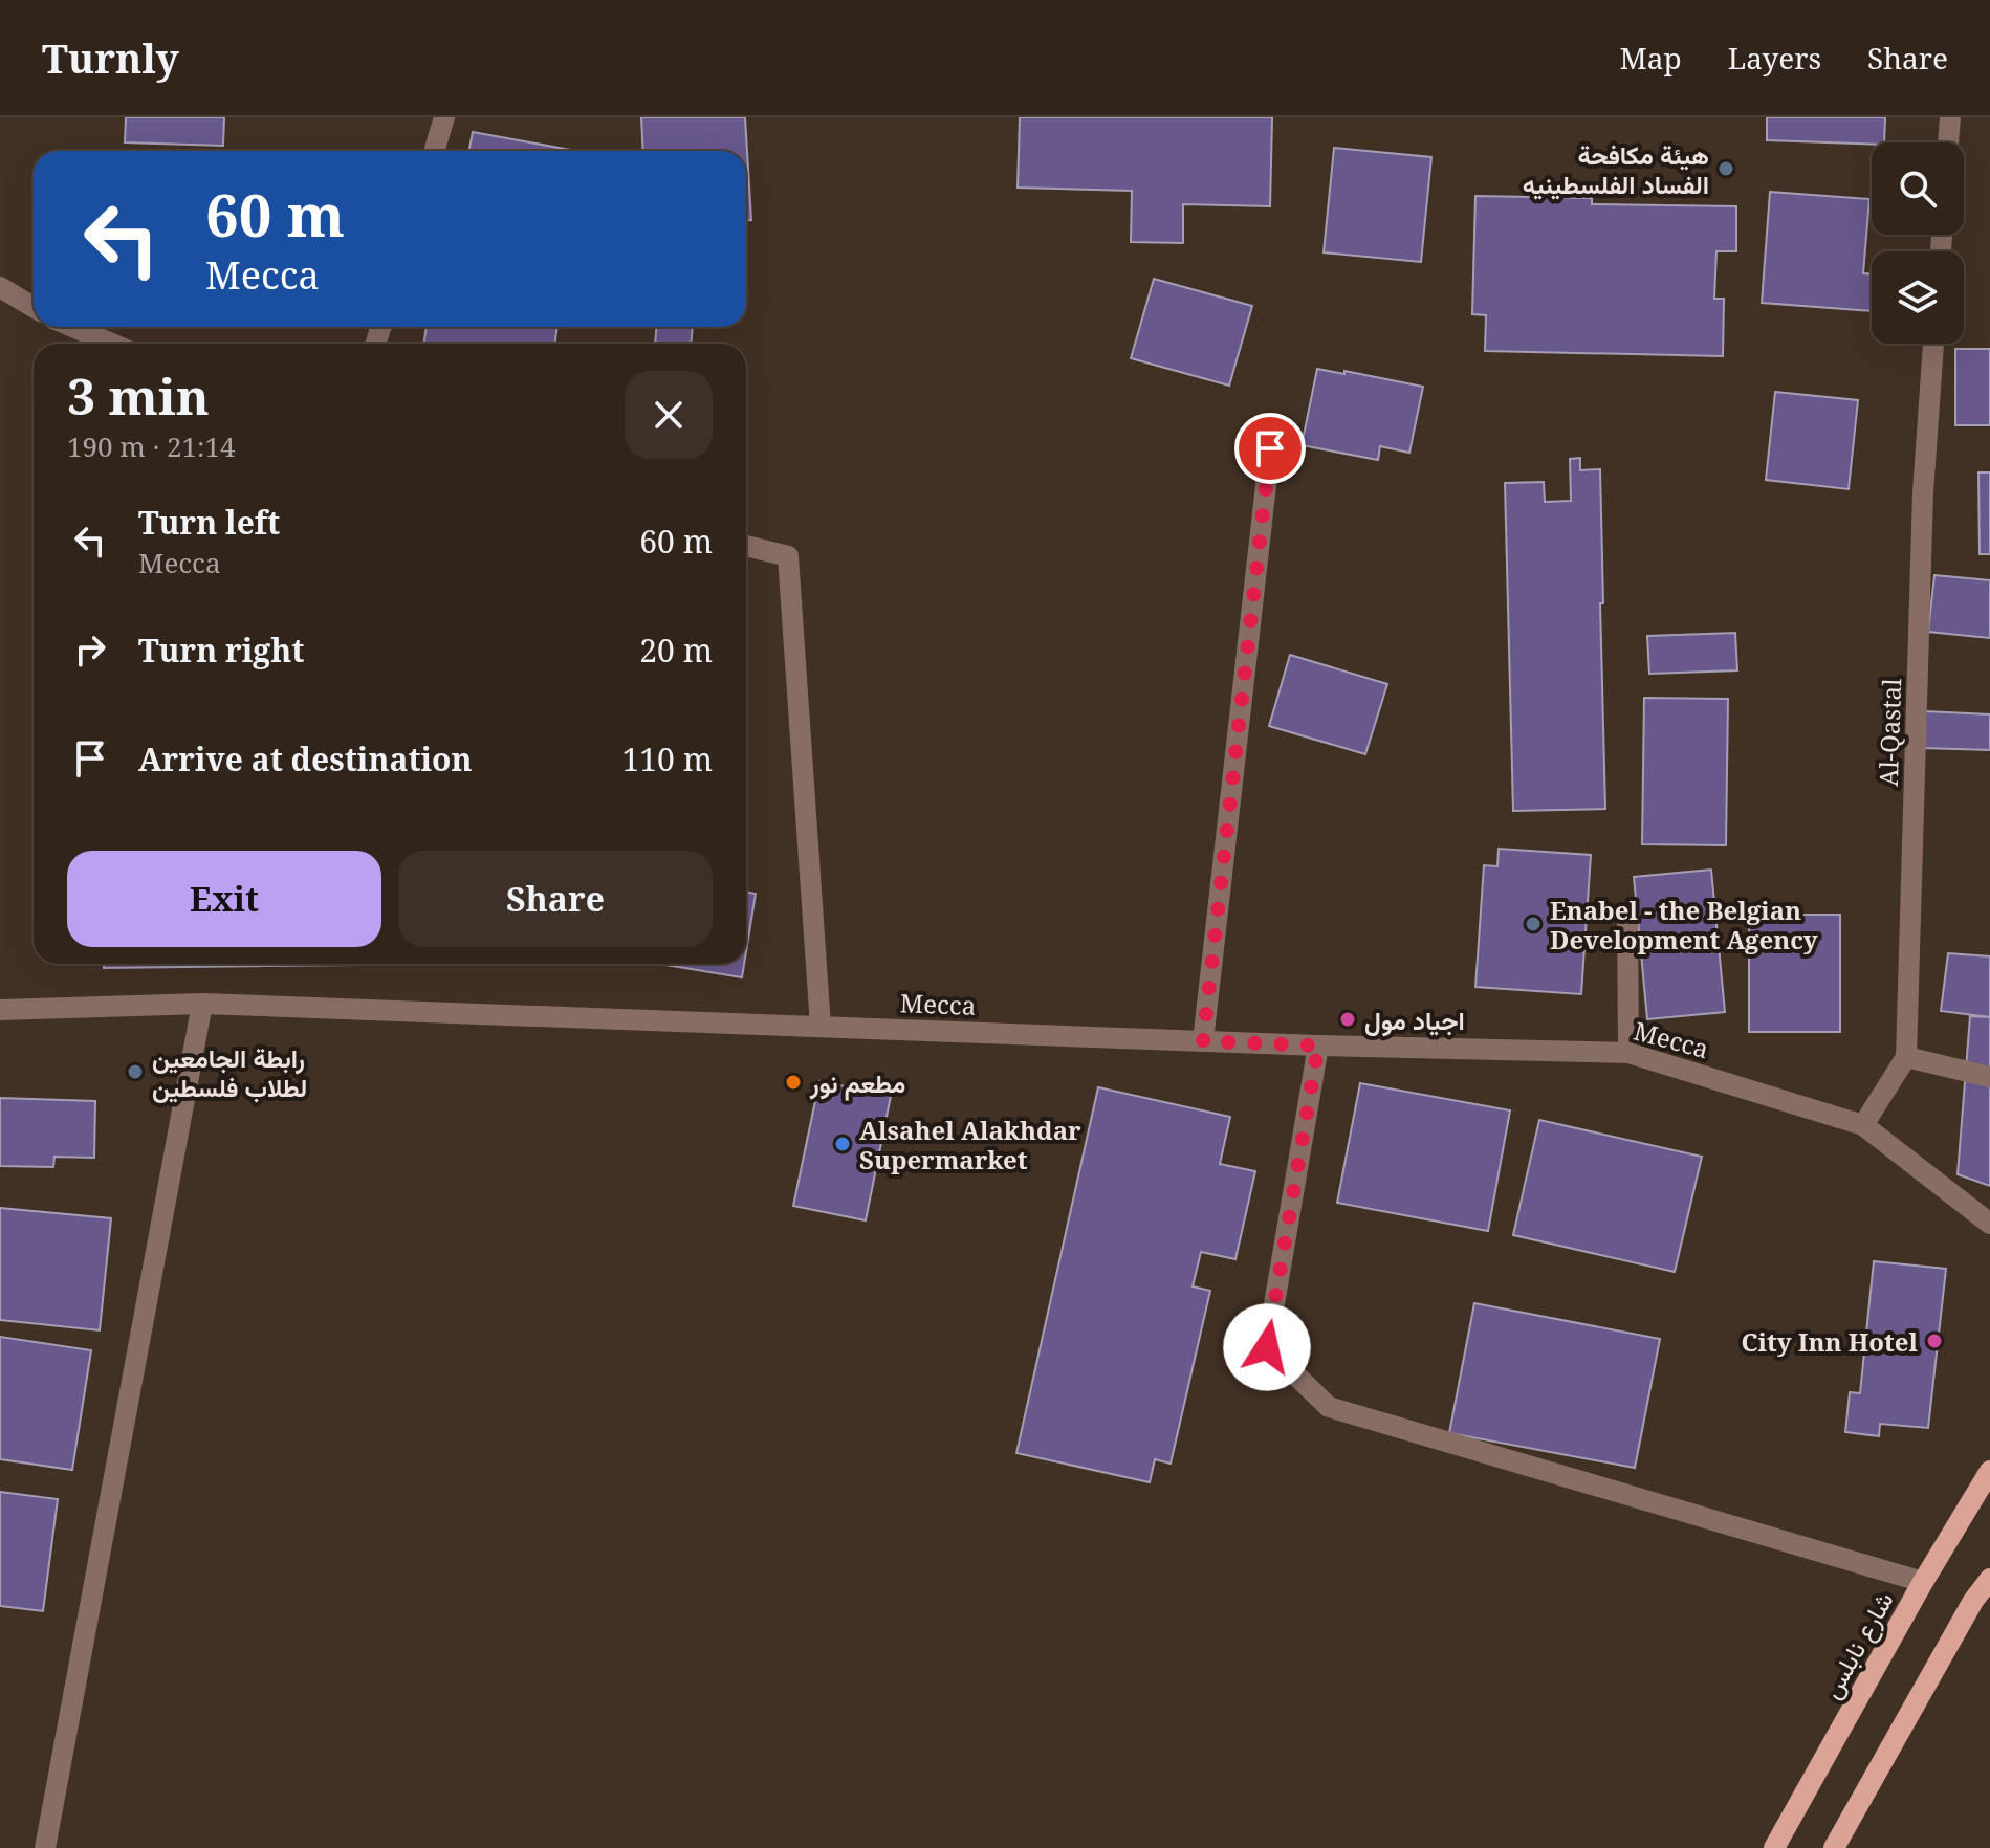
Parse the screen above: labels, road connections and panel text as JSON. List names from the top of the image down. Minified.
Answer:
{"streets":{"main road":["شارع نابلس"],"street":["Al-Qastal","Mecca"]},"places":["هيئة مكافحة الفساد الفلسطينيه","Enabel - the Belgian Development Agency","اجياد مول","رابطة الجامعين لطلاب فلسطين","مطعم نور","Alsahel Alakhdar Supermarket","City Inn Hotel"],"page":{"header":"Turnly","nav":["Map","Layers","Share"],"turn":["60 m","Mecca"],"heading":["3 min","190 m · 21:14"],"list":[{"name":"Turn left","note":"Mecca","value":"60 m"},{"name":"Turn right","value":"20 m"},{"name":"Arrive at destination","value":"110 m"}],"buttons":["Exit","Share"]}}
